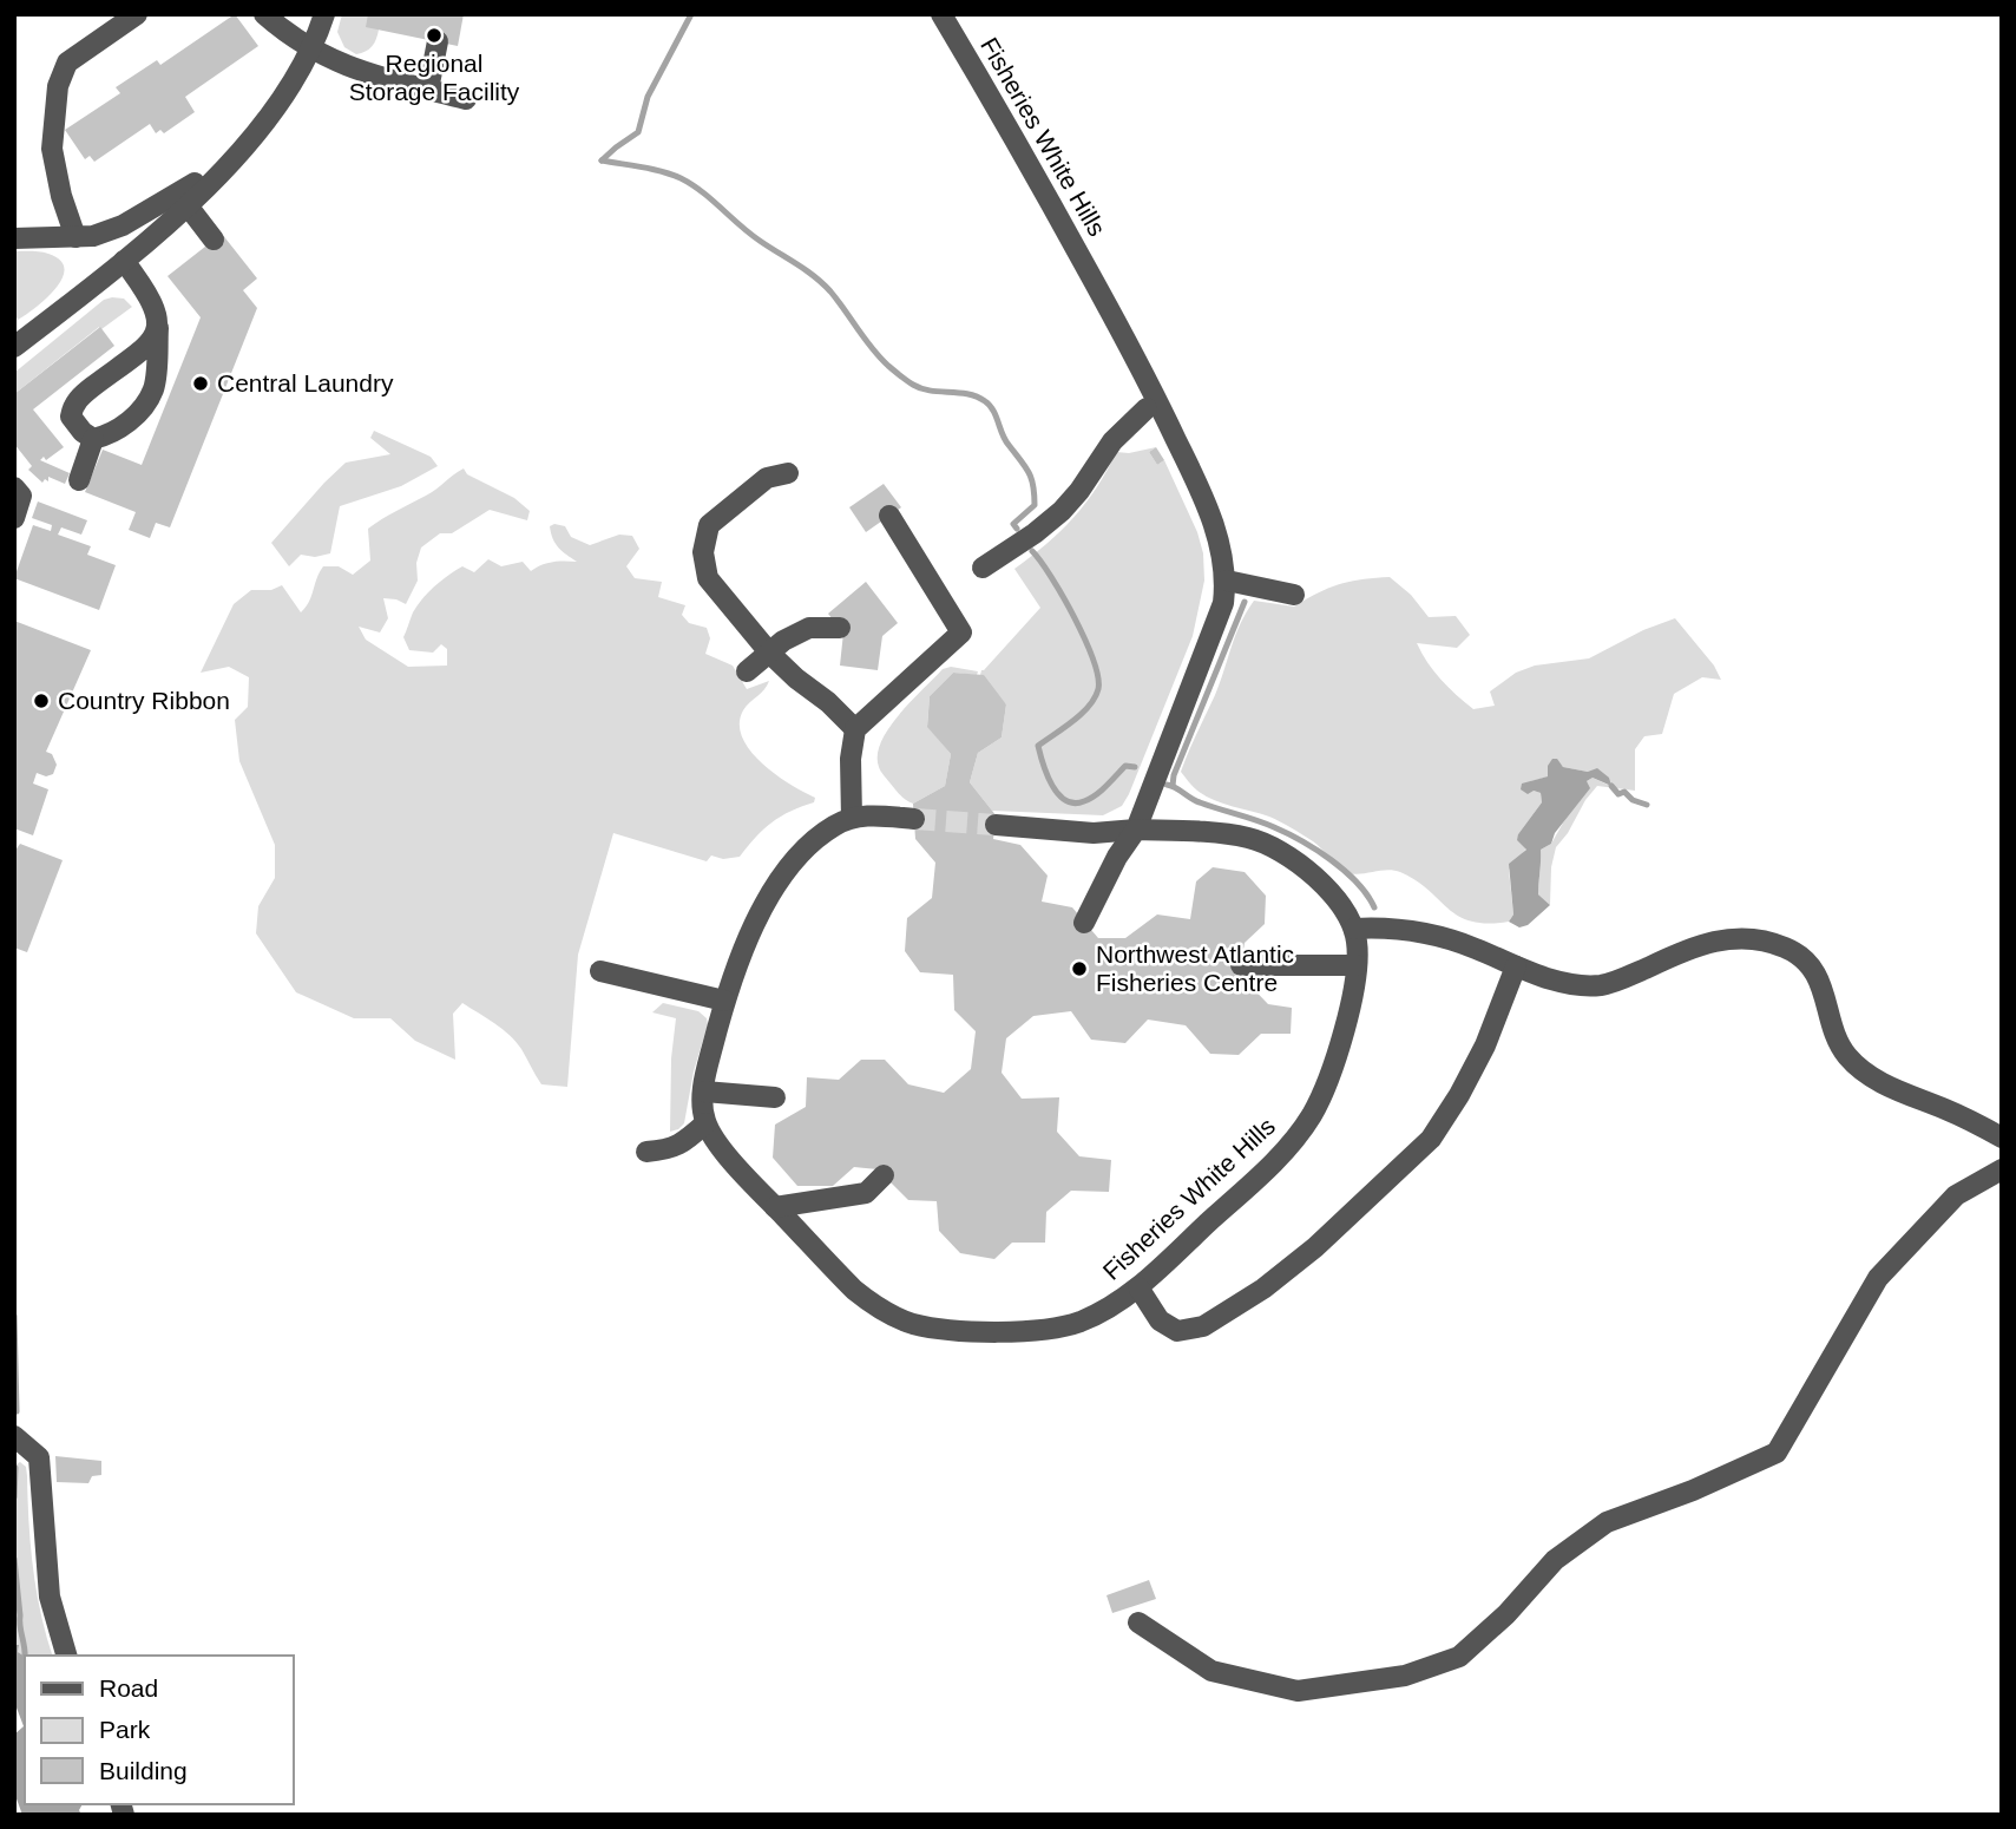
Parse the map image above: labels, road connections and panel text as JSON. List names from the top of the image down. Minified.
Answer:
{"streets":{"street":["Fisheries White Hills"]},"places":["Regional Storage Facility","Central Laundry","Country Ribbon","Northwest Atlantic Fisheries Centre"],"legend":["Road","Park","Building"]}
